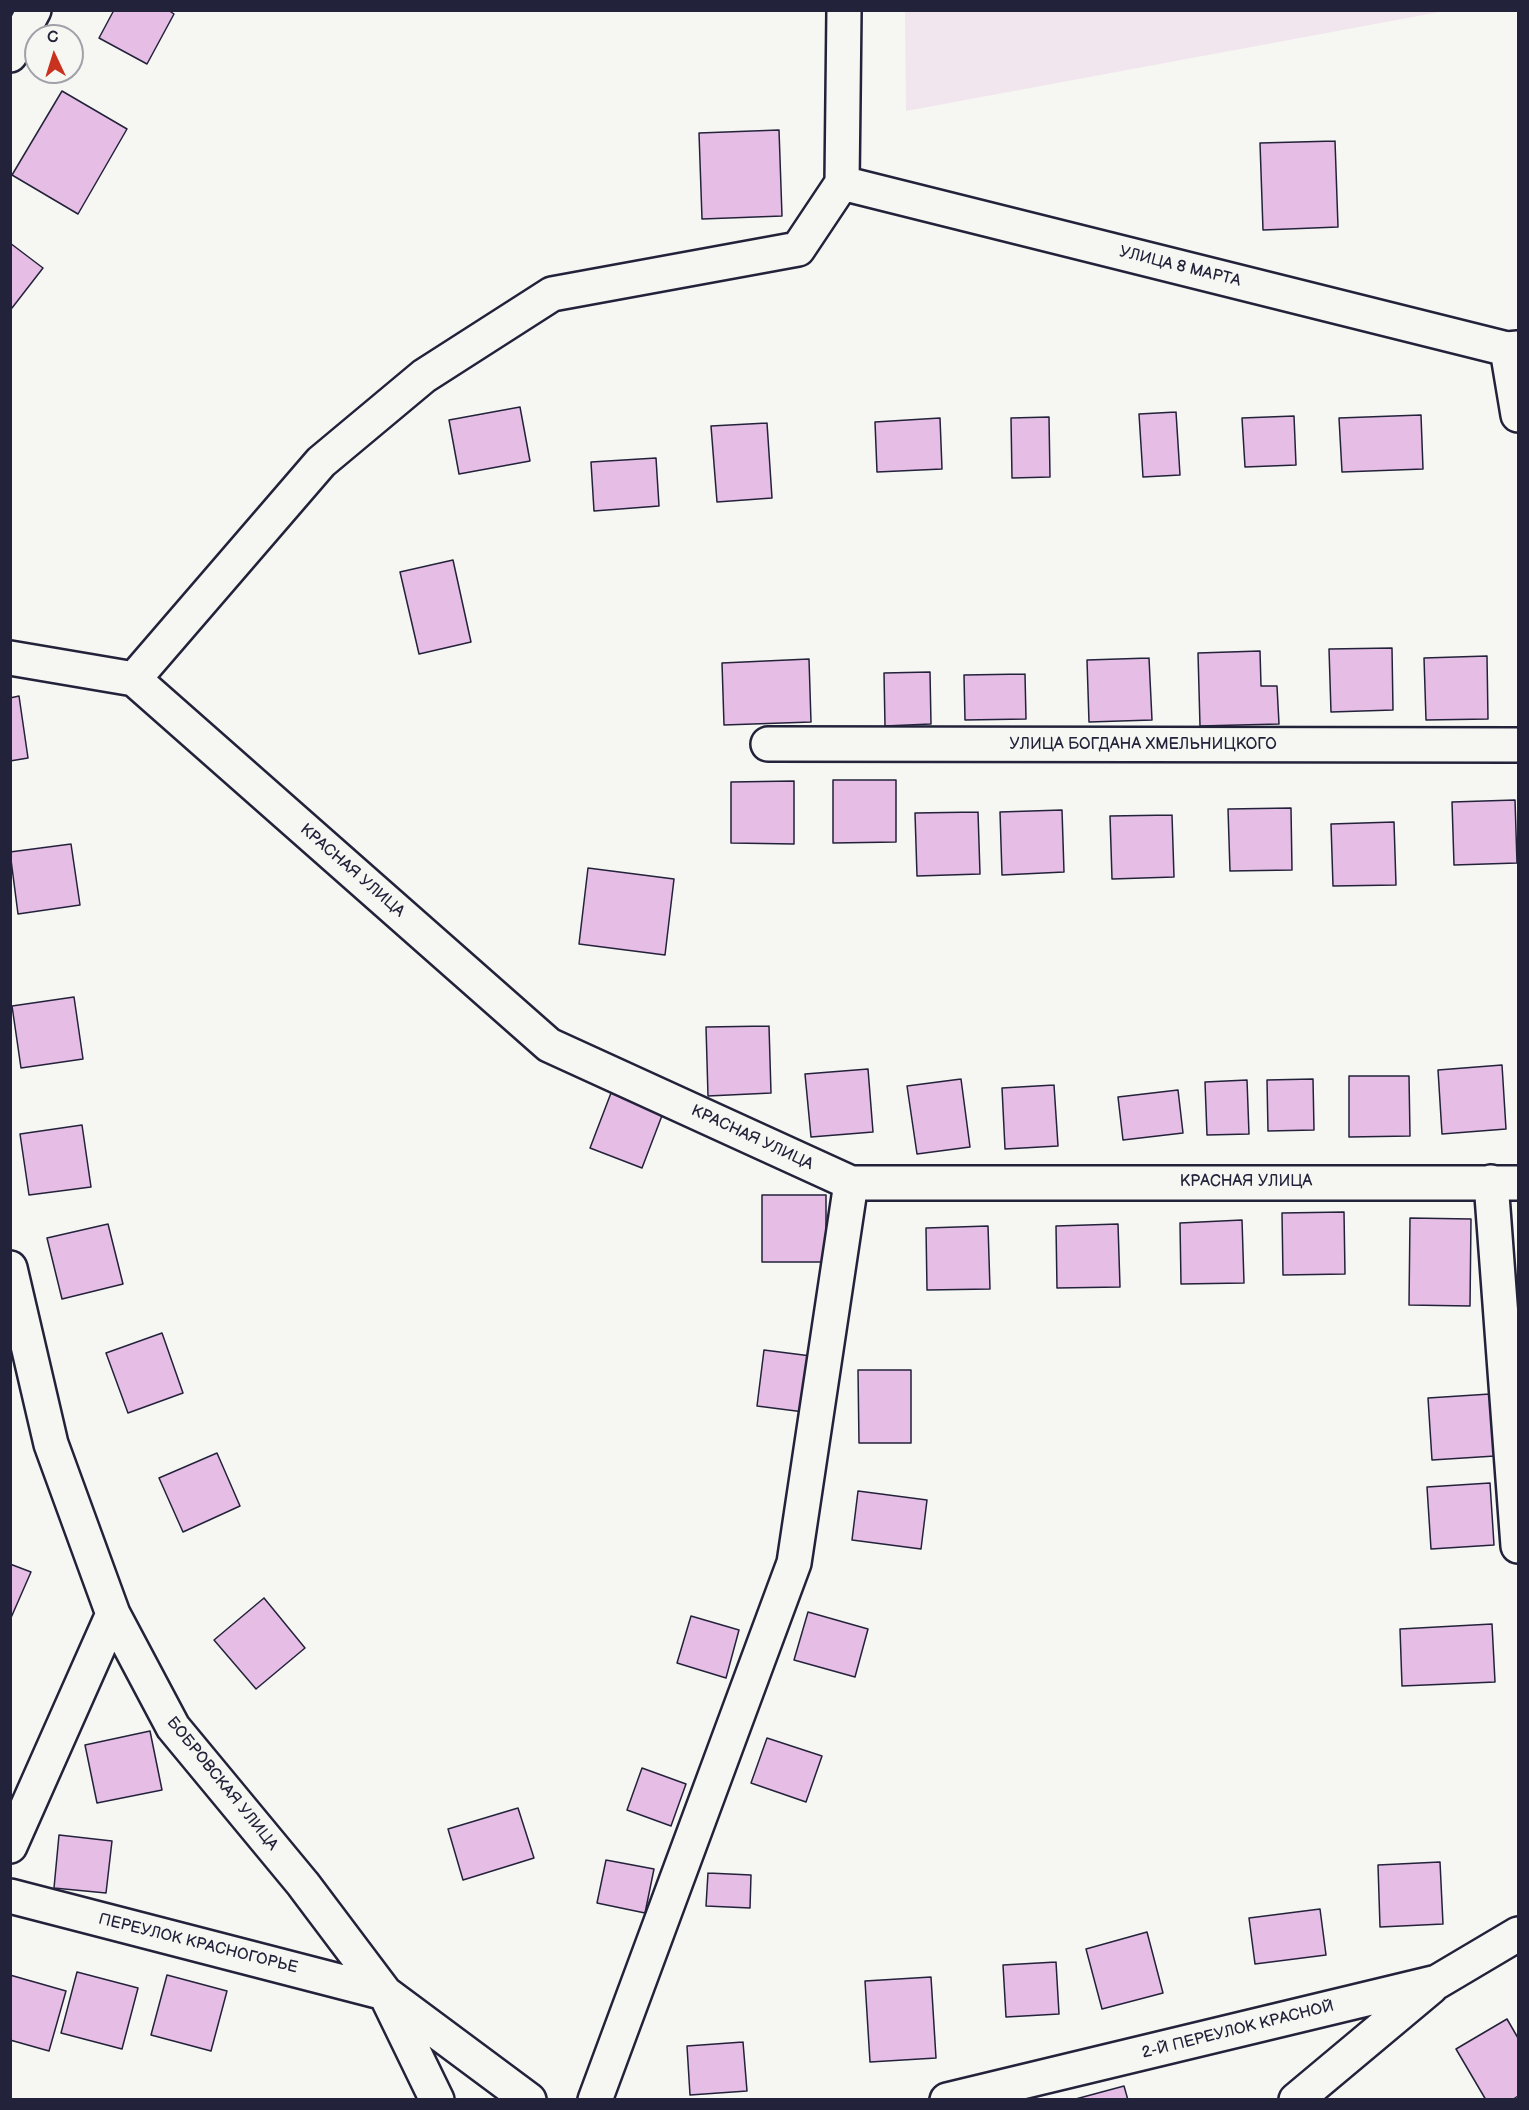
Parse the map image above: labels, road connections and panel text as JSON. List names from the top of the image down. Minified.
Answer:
{"streets":{"street":["УЛИЦА 8 МАРТА","УЛИЦА БОГДАНА ХМЕЛЬНИЦКОГО","КРАСНАЯ УЛИЦА","БОБРОВСКАЯ УЛИЦА","ПЕРЕУЛОК КРАСНОГОРЬЕ","2-Й ПЕРЕУЛОК КРАСНОЙ"]},"crossings":[["БОБРОВСКАЯ УЛИЦА","ПЕРЕУЛОК КРАСНОГОРЬЕ"]],"north":"top"}
